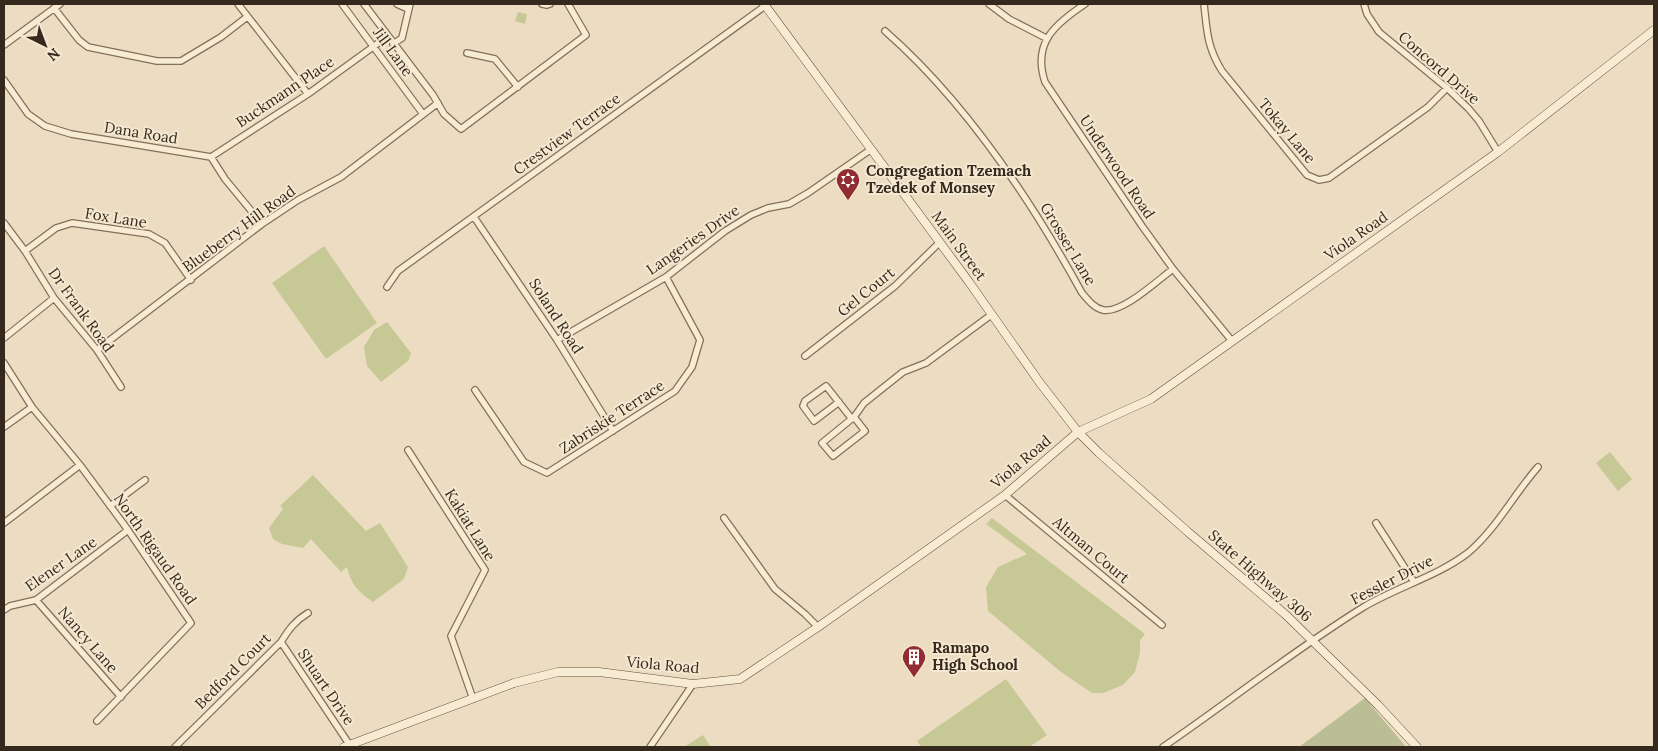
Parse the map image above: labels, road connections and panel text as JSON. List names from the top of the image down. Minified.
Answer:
{"streets":{"street":["Jill Lane","Concord Drive","Buckmann Place","Tokay Lane","Dana Road","Crestview Terrace","Underwood Road","Fox Lane","Blueberry Hill Road","Viola Road","Langeries Drive","Grosser Lane","Main Street","Gel Court","Dr Frank Road","Soland Road","Zabriskie Terrace","Kakiat Lane","North Rigaud Road","Altman Court","Elener Lane","State Highway 306","Fessler Drive","Nancy Lane","Bedford Court","Shuart Drive"]},"crossings":[["Jill Lane","Buckmann Place"],["Jill Lane","Blueberry Hill Road"],["Concord Drive","Tokay Lane"],["Concord Drive","Viola Road"],["Buckmann Place","Dana Road"],["Crestview Terrace","Main Street"],["Crestview Terrace","Soland Road"],["Underwood Road","Viola Road"],["Underwood Road","Grosser Lane"],["Fox Lane","Blueberry Hill Road"],["Fox Lane","Dr Frank Road"],["Blueberry Hill Road","Dr Frank Road"],["Viola Road","Main Street"],["Viola Road","Kakiat Lane"],["Viola Road","Altman Court"],["Viola Road","State Highway 306"],["Viola Road","Shuart Drive"],["Langeries Drive","Main Street"],["Langeries Drive","Soland Road"],["Langeries Drive","Zabriskie Terrace"],["Main Street","Gel Court"],["Main Street","State Highway 306"],["Soland Road","Zabriskie Terrace"],["North Rigaud Road","Elener Lane"],["North Rigaud Road","Nancy Lane"],["Elener Lane","Nancy Lane"],["State Highway 306","Fessler Drive"],["Bedford Court","Shuart Drive"]],"places":{"synagogue":["Congregation Tzemach Tzedek of Monsey"],"building":["Ramapo High School"]},"north":"bottom right"}
